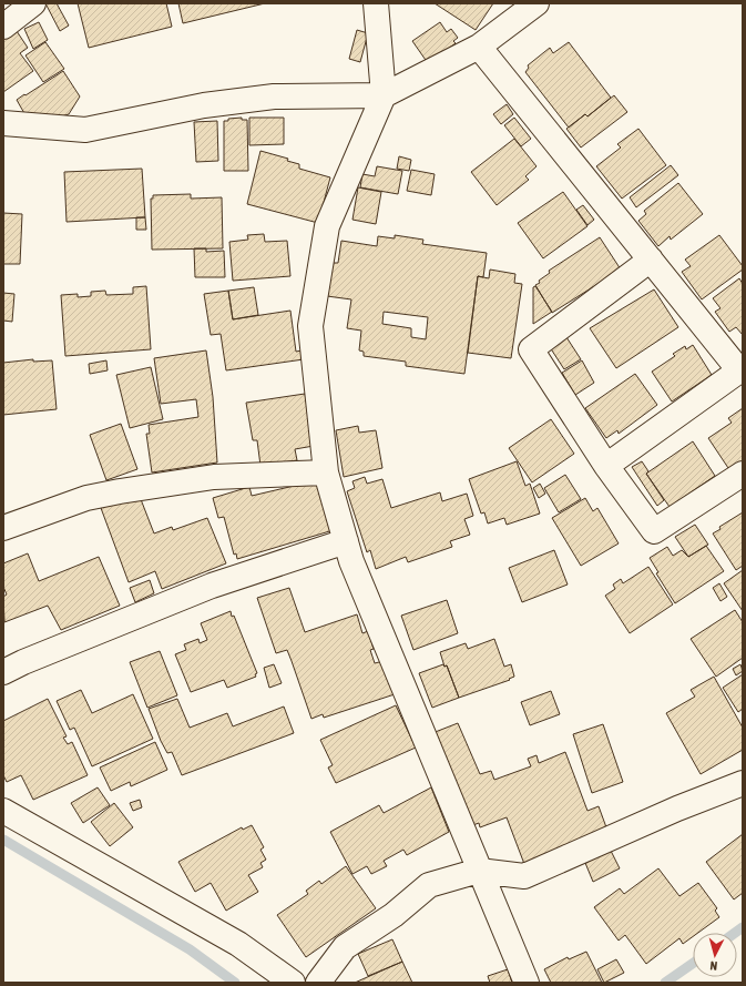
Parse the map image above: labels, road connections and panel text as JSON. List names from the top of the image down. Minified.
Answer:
{"north":"bottom"}
